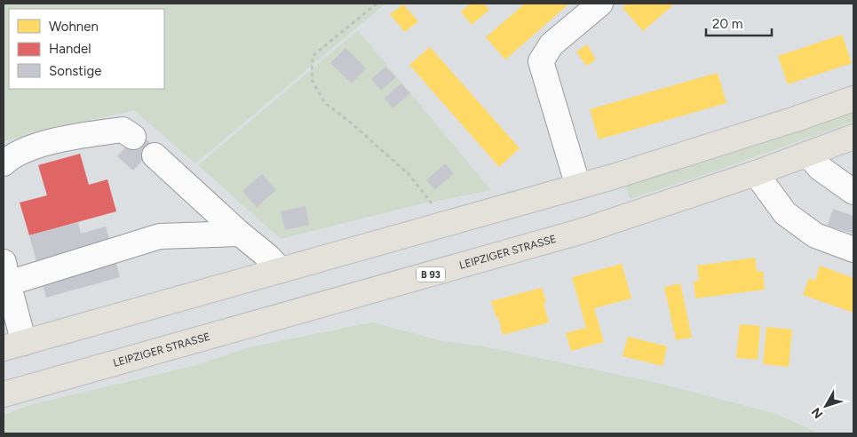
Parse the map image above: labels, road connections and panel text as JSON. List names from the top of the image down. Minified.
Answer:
{"streets":{"main road":["LEIPZIGER STRASSE","B 93"]},"legend":["Wohnen","Handel","Sonstige"],"scale_bar":"20 m","north":"bottom left"}
